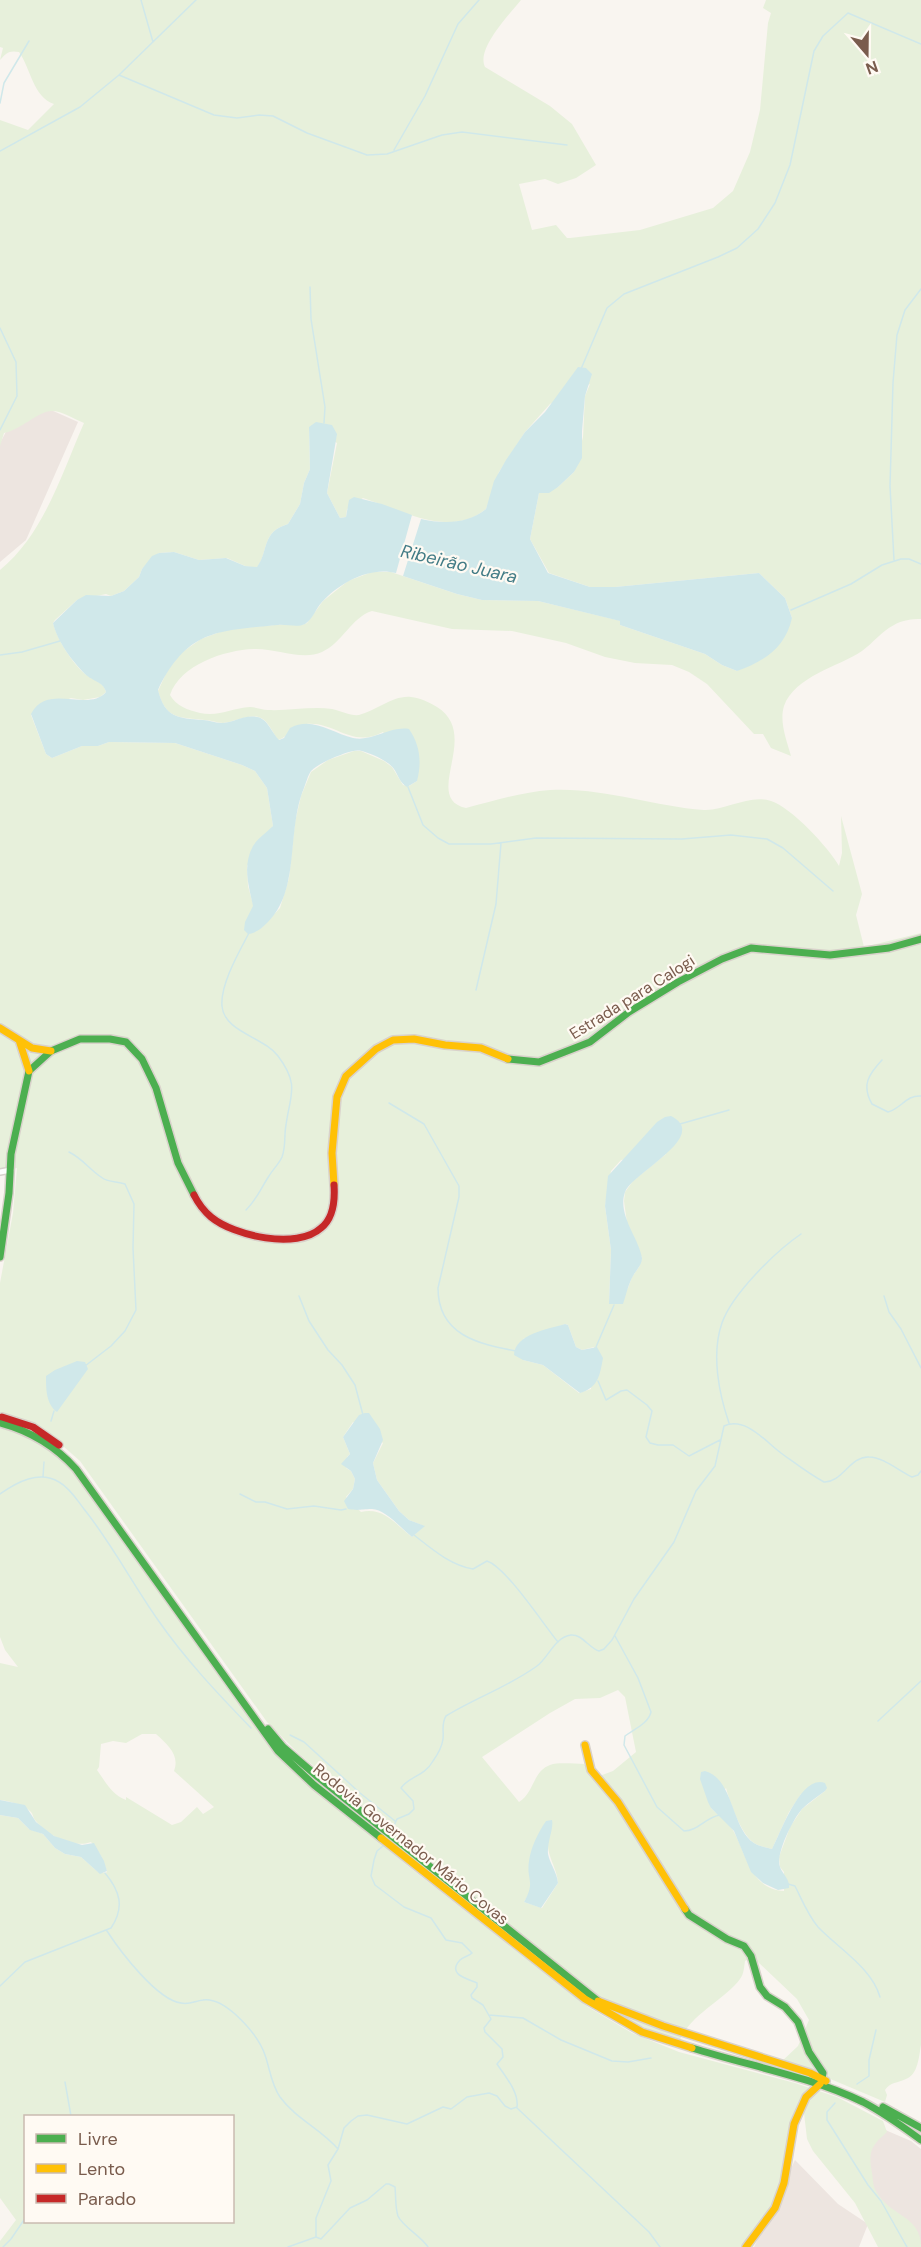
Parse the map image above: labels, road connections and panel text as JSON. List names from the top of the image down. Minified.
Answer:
{"streets":{"main road":["Estrada para Calogi","Rodovia Governador Mário Covas"]},"water":["Ribeirão Juara"],"legend":["Livre","Lento","Parado"],"north":"bottom"}
